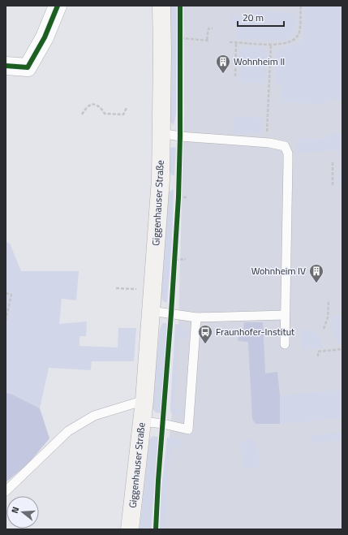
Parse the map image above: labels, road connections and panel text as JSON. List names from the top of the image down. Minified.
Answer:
{"streets":{"main road":["Giggenhauser Straße"]},"places":{"building":["Wohnheim II","Wohnheim IV"],"bus stop":["Fraunhofer-Institut"]},"scale_bar":"20 m","north":"left"}
